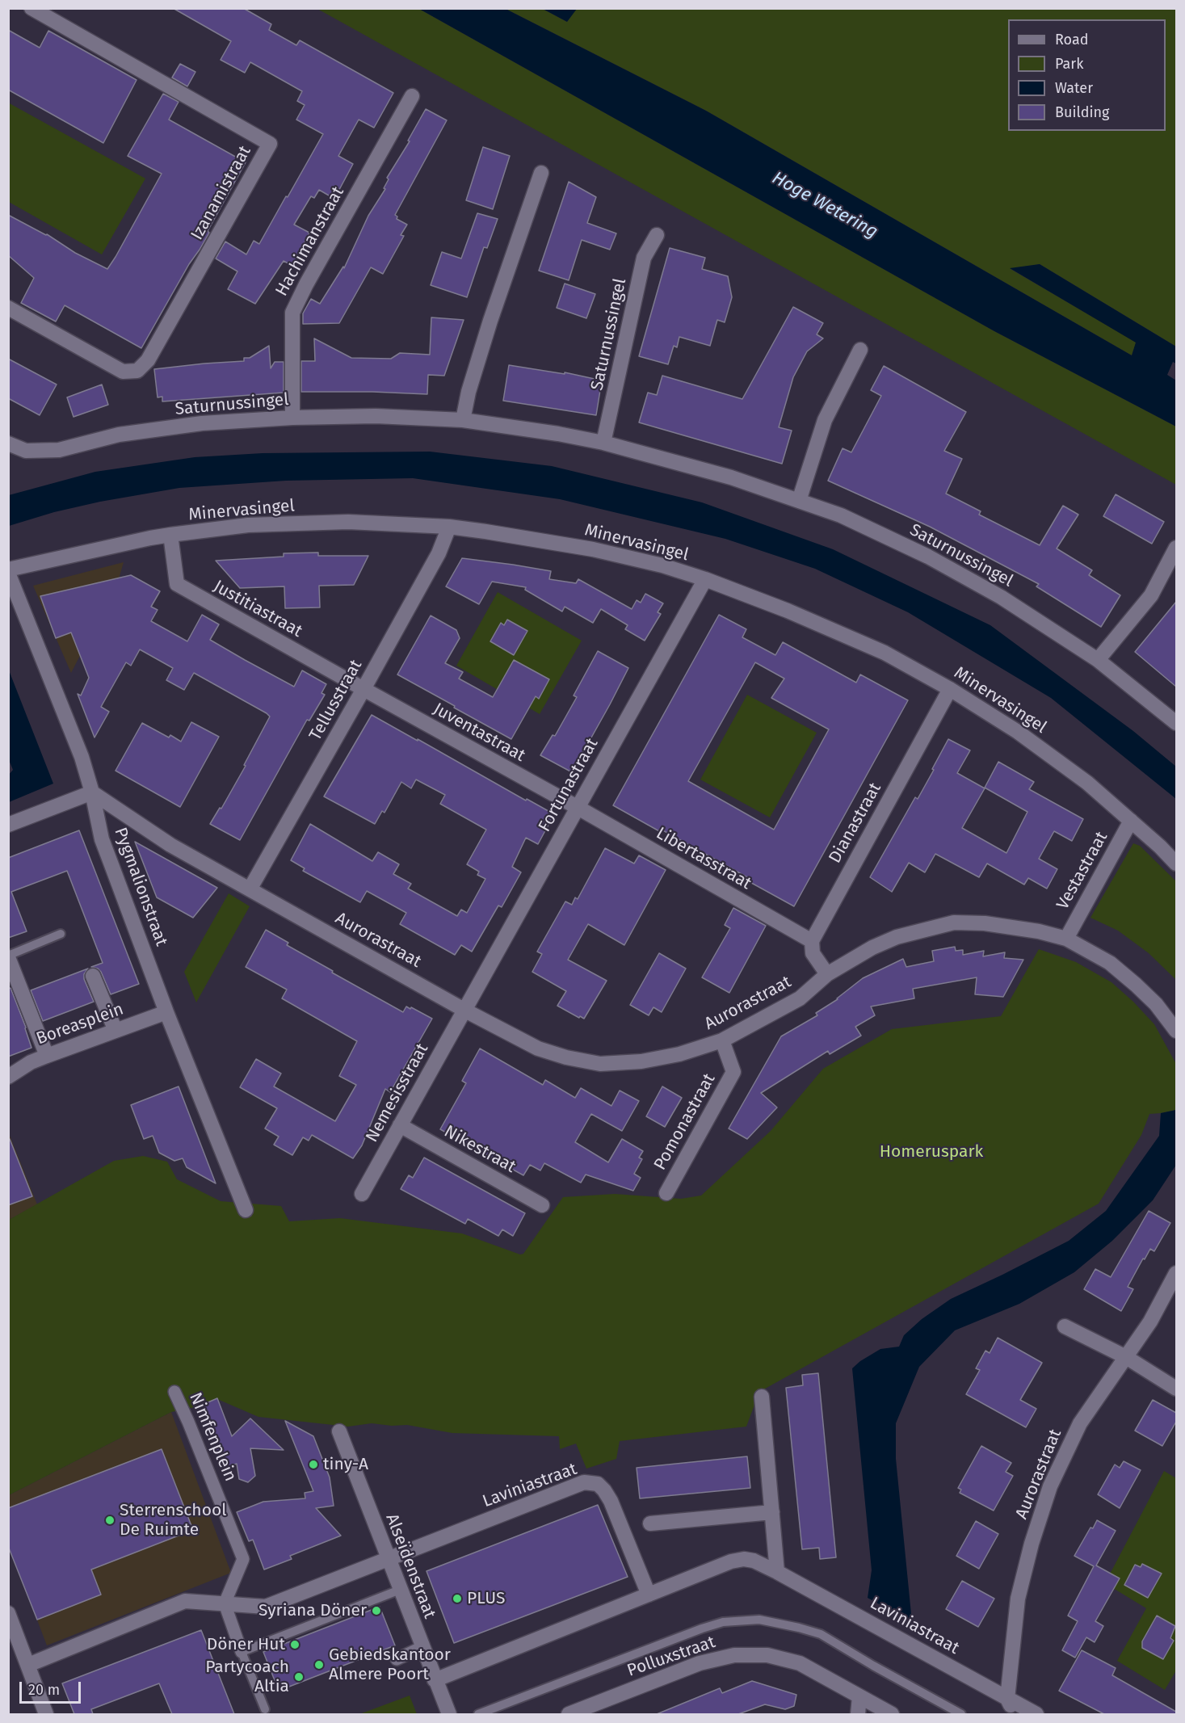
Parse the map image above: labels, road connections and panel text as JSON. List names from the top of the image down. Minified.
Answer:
{"streets":{"street":["Izanamistraat","Hachimanstraat","Saturnussingel","Minervasingel","Justitiastraat","Tellusstraat","Juventastraat","Fortunastraat","Dianastraat","Libertasstraat","Vestastraat","Pygmalionstraat","Aurorastraat","Boreasplein","Nemesisstraat","Pomonastraat","Nikestraat","Nimfenplein","Laviniastraat","Alseïdenstraat","Polluxstraat"]},"crossings":[["Hachimanstraat","Saturnussingel"],["Minervasingel","Justitiastraat"],["Minervasingel","Tellusstraat"],["Minervasingel","Fortunastraat"],["Minervasingel","Dianastraat"],["Minervasingel","Vestastraat"],["Minervasingel","Pygmalionstraat"],["Justitiastraat","Tellusstraat"],["Justitiastraat","Juventastraat"],["Tellusstraat","Juventastraat"],["Tellusstraat","Aurorastraat"],["Juventastraat","Fortunastraat"],["Juventastraat","Libertasstraat"],["Fortunastraat","Libertasstraat"],["Fortunastraat","Aurorastraat"],["Fortunastraat","Nemesisstraat"],["Dianastraat","Libertasstraat"],["Vestastraat","Aurorastraat"],["Pygmalionstraat","Aurorastraat"],["Pygmalionstraat","Boreasplein"],["Aurorastraat","Nemesisstraat"],["Aurorastraat","Pomonastraat"],["Aurorastraat","Laviniastraat"],["Nemesisstraat","Nikestraat"],["Laviniastraat","Alseïdenstraat"]],"water":["Hoge Wetering"],"parks":["Homeruspark"],"places":["tiny-A","Sterrenschool De Ruimte","PLUS","Syriana Döner","Döner Hut","Gebiedskantoor Almere Poort","Partycoach Altia"],"legend":["Road","Park","Water","Building"],"scale_bar":"20 m"}
